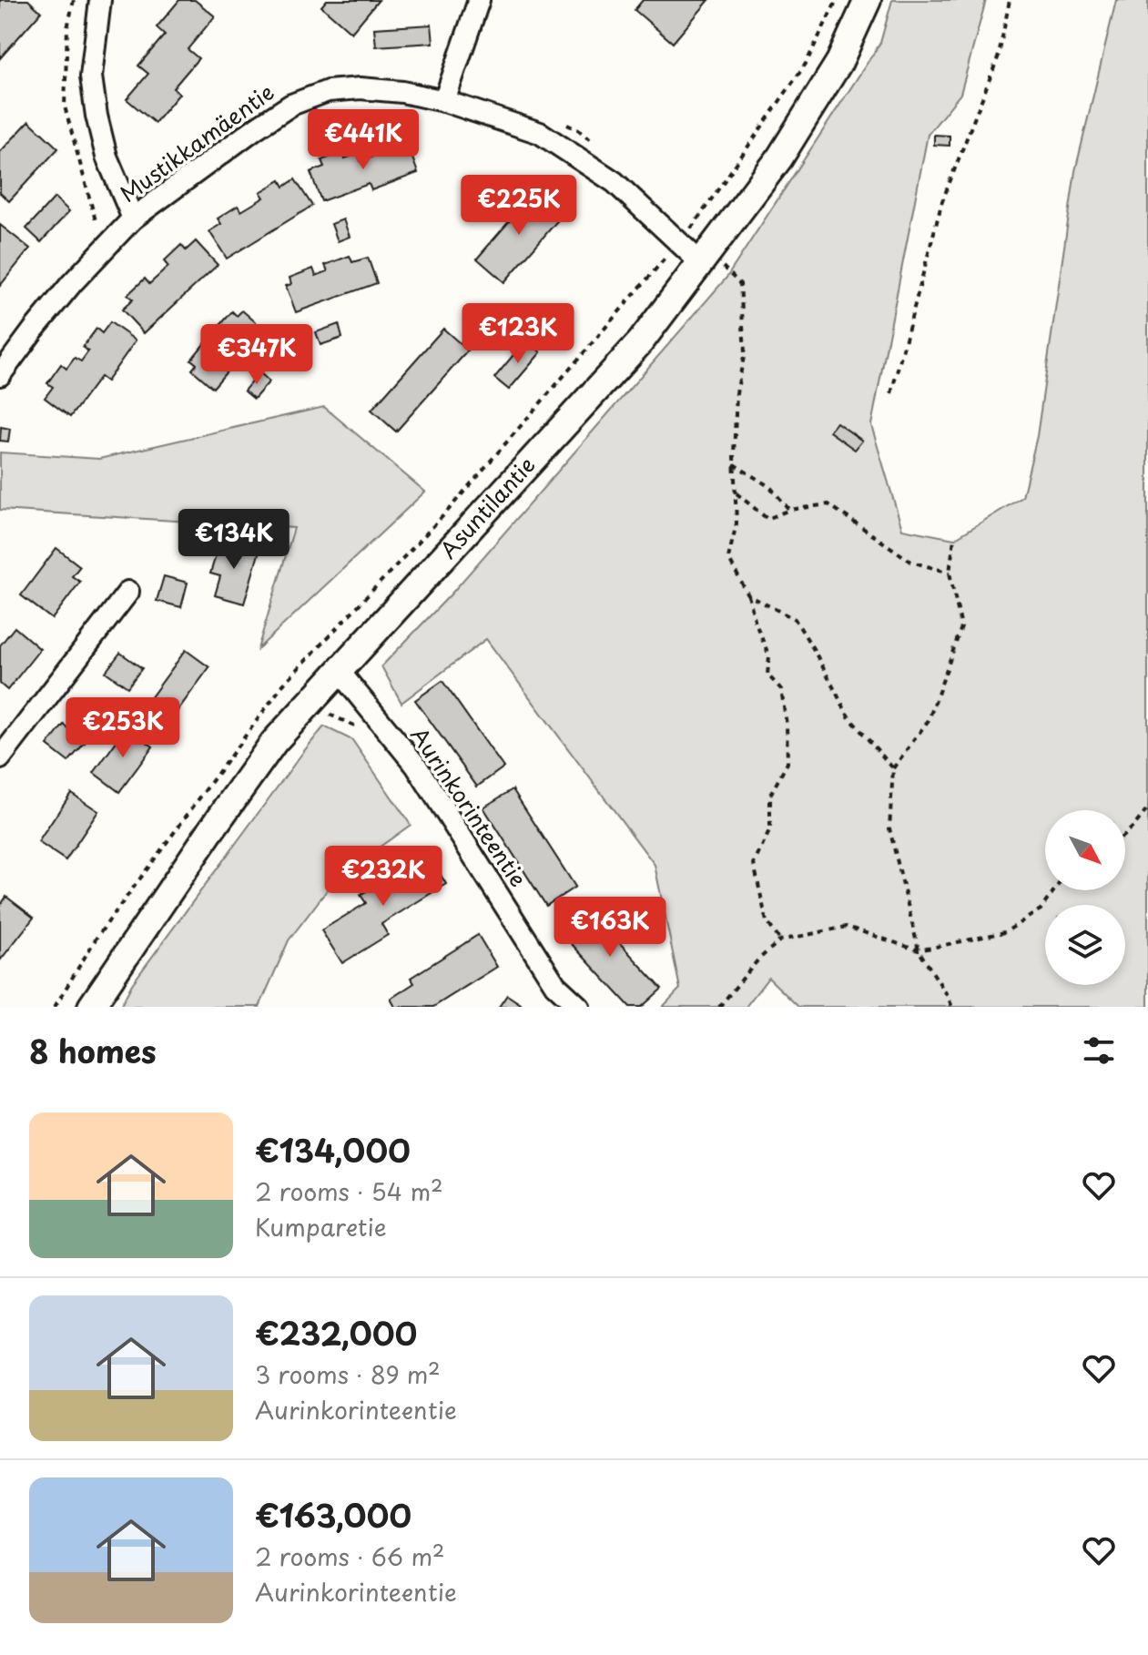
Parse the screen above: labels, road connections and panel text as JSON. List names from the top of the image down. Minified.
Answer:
{"streets":{"street":["Mustikkamäentie","Asuntilantie","Aurinkorinteentie"]},"crossings":[["Mustikkamäentie","Asuntilantie"],["Asuntilantie","Aurinkorinteentie"]],"north":"bottom right","page":{"price":["€441K","€225K","€123K","€347K","€134K","€253K","€232K","€163K"],"heading":"8 homes","list":[{"name":"€134,000","note":"2 rooms · 54 m² · Kumparetie"},{"name":"€232,000","note":"3 rooms · 89 m² · Aurinkorinteentie"},{"name":"€163,000","note":"2 rooms · 66 m² · Aurinkorinteentie"}]}}
